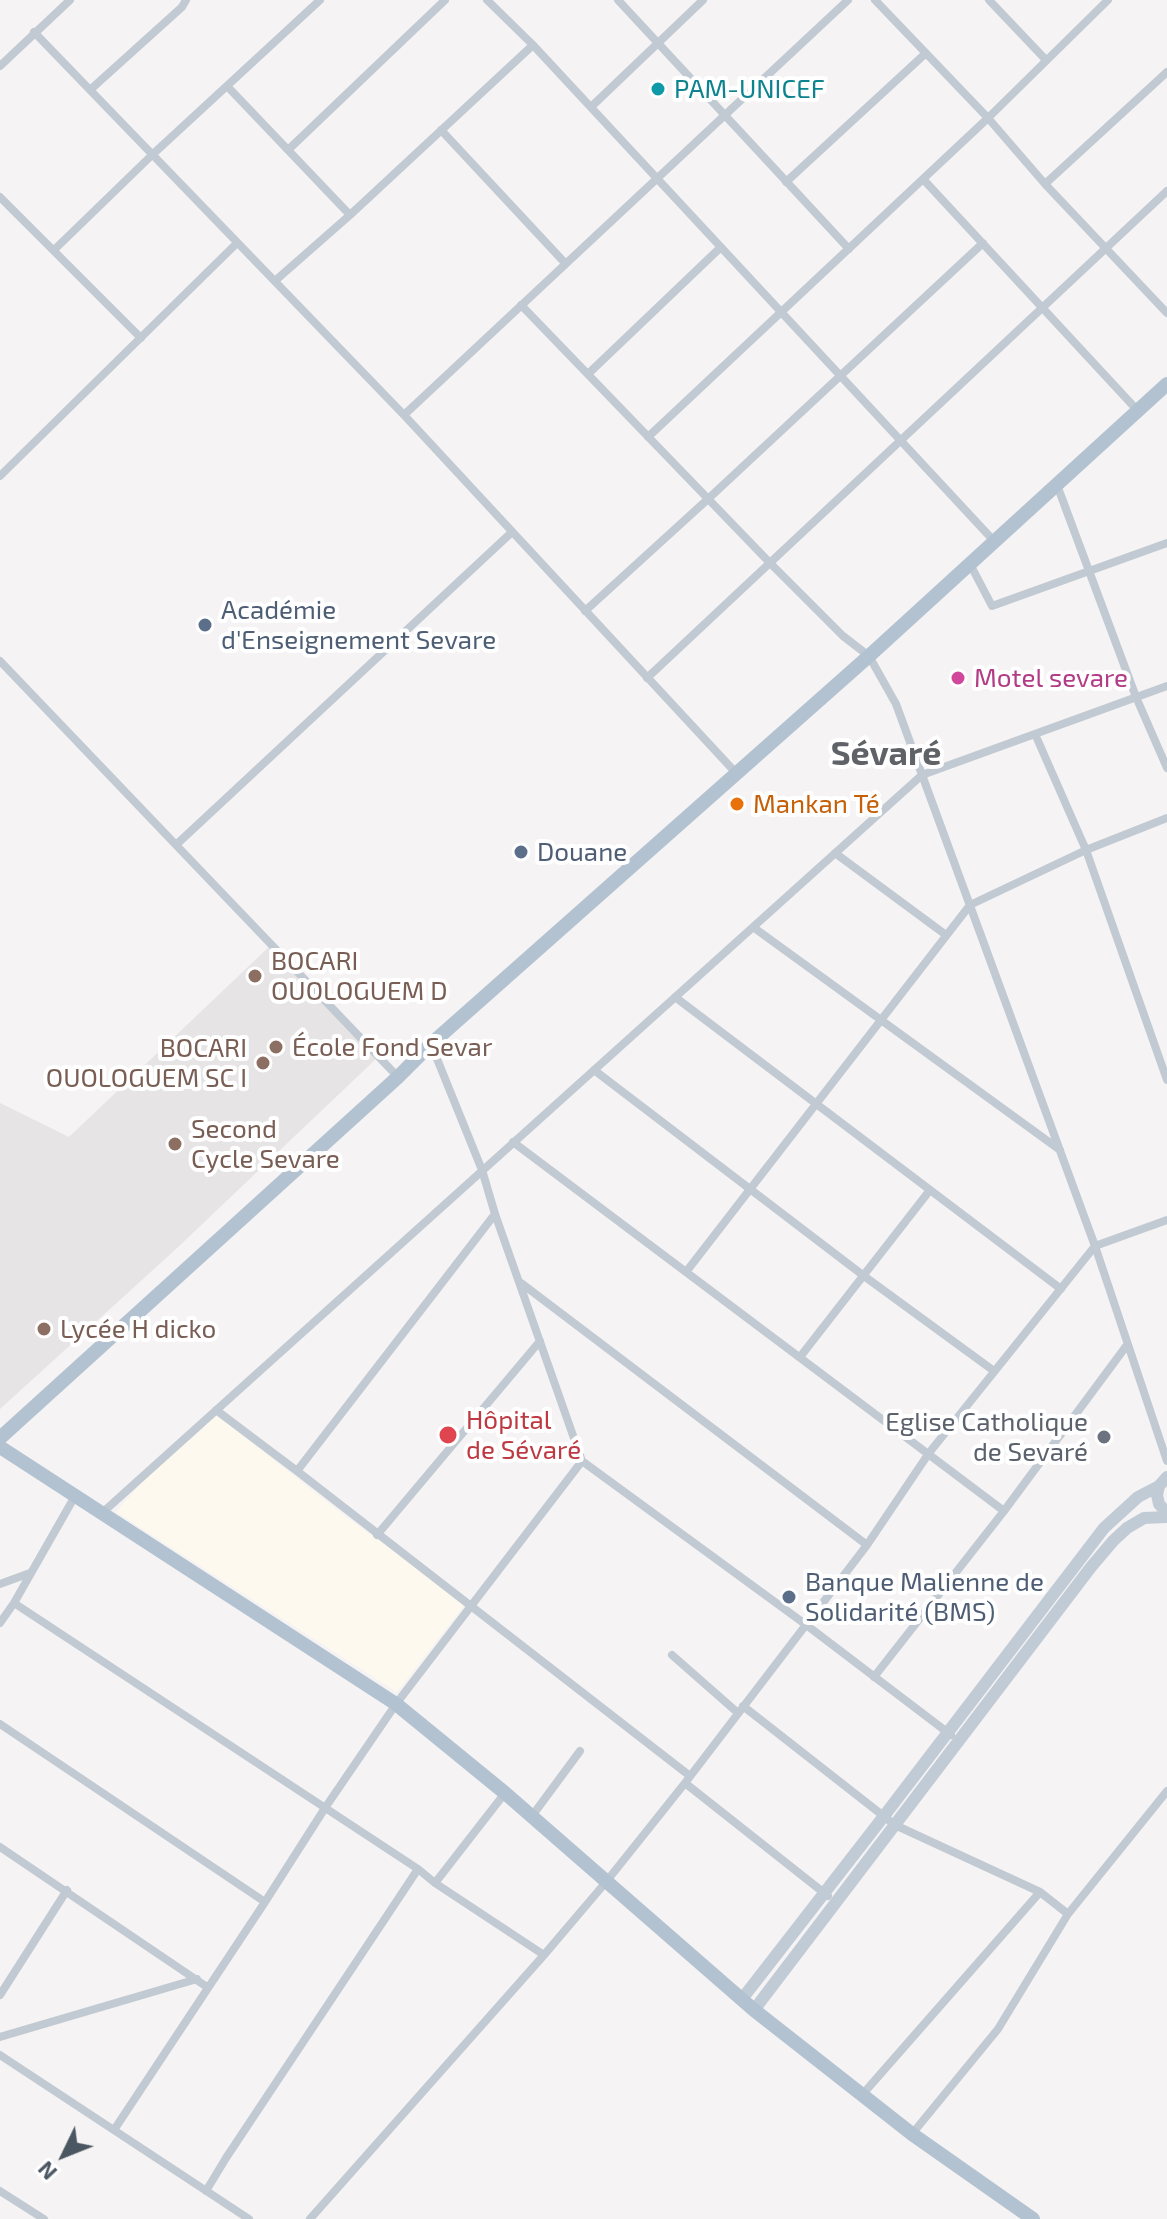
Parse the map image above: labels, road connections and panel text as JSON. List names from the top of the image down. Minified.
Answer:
{"districts":["Sévaré"],"places":["PAM-UNICEF","Académie d'Enseignement Sevare","Motel sevare","Mankan Té","Douane","BOCARI OUOLOGUEM D","École Fond Sevar","BOCARI OUOLOGUEM SC I","Second Cycle Sevare","Lycée H dicko","Hôpital de Sévaré","Eglise Catholique de Sevaré","Banque Malienne de Solidarité (BMS)"],"north":"bottom left"}
